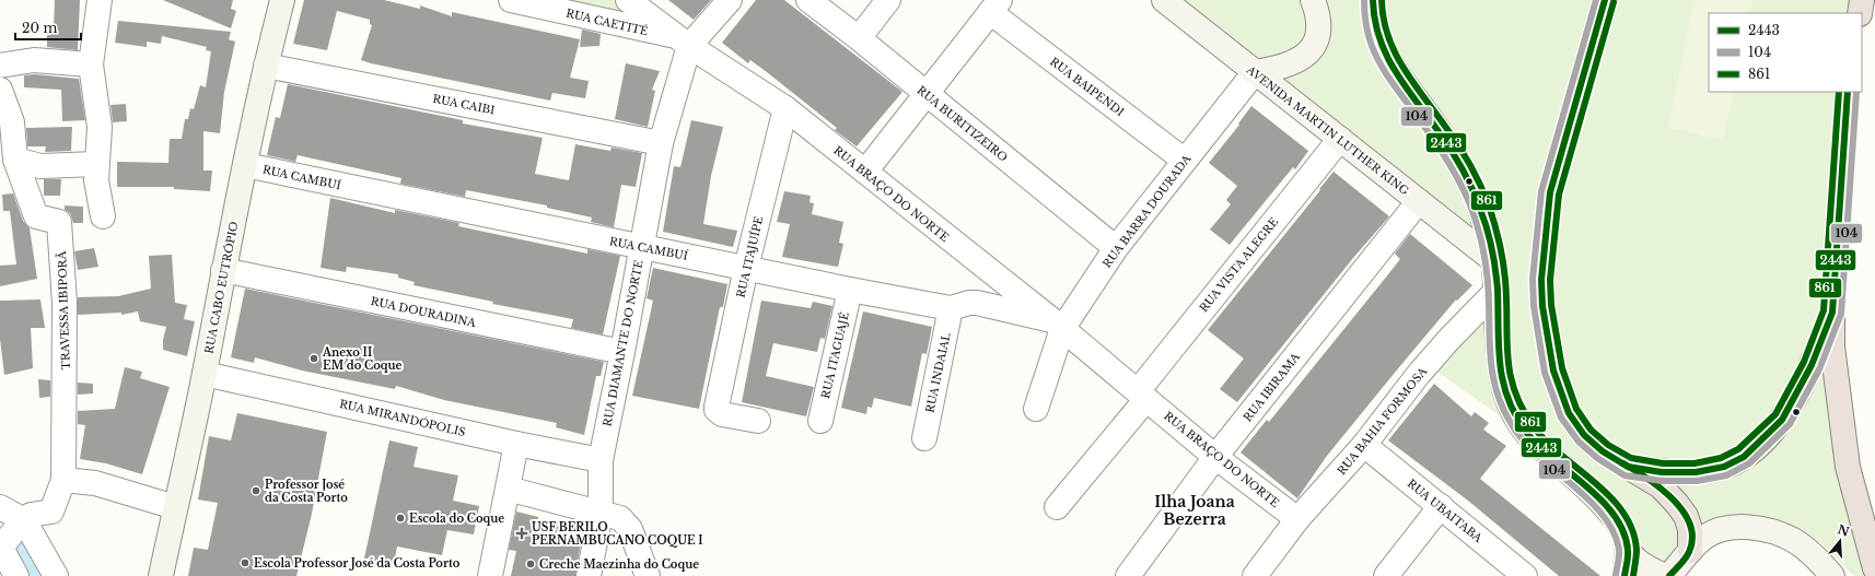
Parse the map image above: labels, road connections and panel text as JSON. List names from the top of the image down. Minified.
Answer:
{"streets":{"street":["RUA CAETITÉ","RUA BAIPENDI","RUA CAIBI","RUA BURITIZEIRO","AVENIDA MARTIN LUTHER KING","RUA CAMBUÍ","RUA BRAÇO DO NORTE","RUA BARRA DOURADA","RUA ITAJUÍPE","RUA VISTA ALEGRE","RUA CABO EUTRÓPIO","TRAVESSA IBIPORÃ","RUA DOURADINA","RUA DIAMANTE DO NORTE","RUA ITAGUAJÉ","RUA INDAIAL","RUA IBIRAMA","RUA MIRANDÓPOLIS","RUA BAHIA FORMOSA","RUA UBAITABA"]},"crossings":[["RUA CAETITÉ","RUA BRAÇO DO NORTE"],["RUA CAETITÉ","RUA DIAMANTE DO NORTE"],["RUA BAIPENDI","RUA BARRA DOURADA"],["RUA CAIBI","RUA CABO EUTRÓPIO"],["RUA CAIBI","RUA DIAMANTE DO NORTE"],["RUA BURITIZEIRO","RUA BARRA DOURADA"],["AVENIDA MARTIN LUTHER KING","RUA BARRA DOURADA"],["AVENIDA MARTIN LUTHER KING","RUA VISTA ALEGRE"],["AVENIDA MARTIN LUTHER KING","RUA IBIRAMA"],["RUA CAMBUÍ","RUA BRAÇO DO NORTE"],["RUA CAMBUÍ","RUA BARRA DOURADA"],["RUA CAMBUÍ","RUA ITAJUÍPE"],["RUA CAMBUÍ","RUA CABO EUTRÓPIO"],["RUA CAMBUÍ","RUA DIAMANTE DO NORTE"],["RUA CAMBUÍ","RUA ITAGUAJÉ"],["RUA CAMBUÍ","RUA INDAIAL"],["RUA BRAÇO DO NORTE","RUA BARRA DOURADA"],["RUA BRAÇO DO NORTE","RUA ITAJUÍPE"],["RUA BRAÇO DO NORTE","RUA VISTA ALEGRE"],["RUA BRAÇO DO NORTE","RUA DIAMANTE DO NORTE"],["RUA BRAÇO DO NORTE","RUA IBIRAMA"],["RUA BRAÇO DO NORTE","RUA BAHIA FORMOSA"],["RUA CABO EUTRÓPIO","RUA DOURADINA"],["RUA CABO EUTRÓPIO","RUA MIRANDÓPOLIS"],["RUA DOURADINA","RUA DIAMANTE DO NORTE"],["RUA DIAMANTE DO NORTE","RUA MIRANDÓPOLIS"],["RUA BAHIA FORMOSA","RUA UBAITABA"]],"districts":["Ilha Joana Bezerra"],"places":{"other":["Anexo II EM do Coque","Professor José da Costa Porto","Escola do Coque","Escola Professor José da Costa Porto","Creche Maezinha do Coque"],"health":["USF BERILO PERNAMBUCANO COQUE I"]},"lines":["transit line 2443","transit line 104","transit line 861"],"legend":["2443","104","861"],"scale_bar":"20 m","north":"top"}
